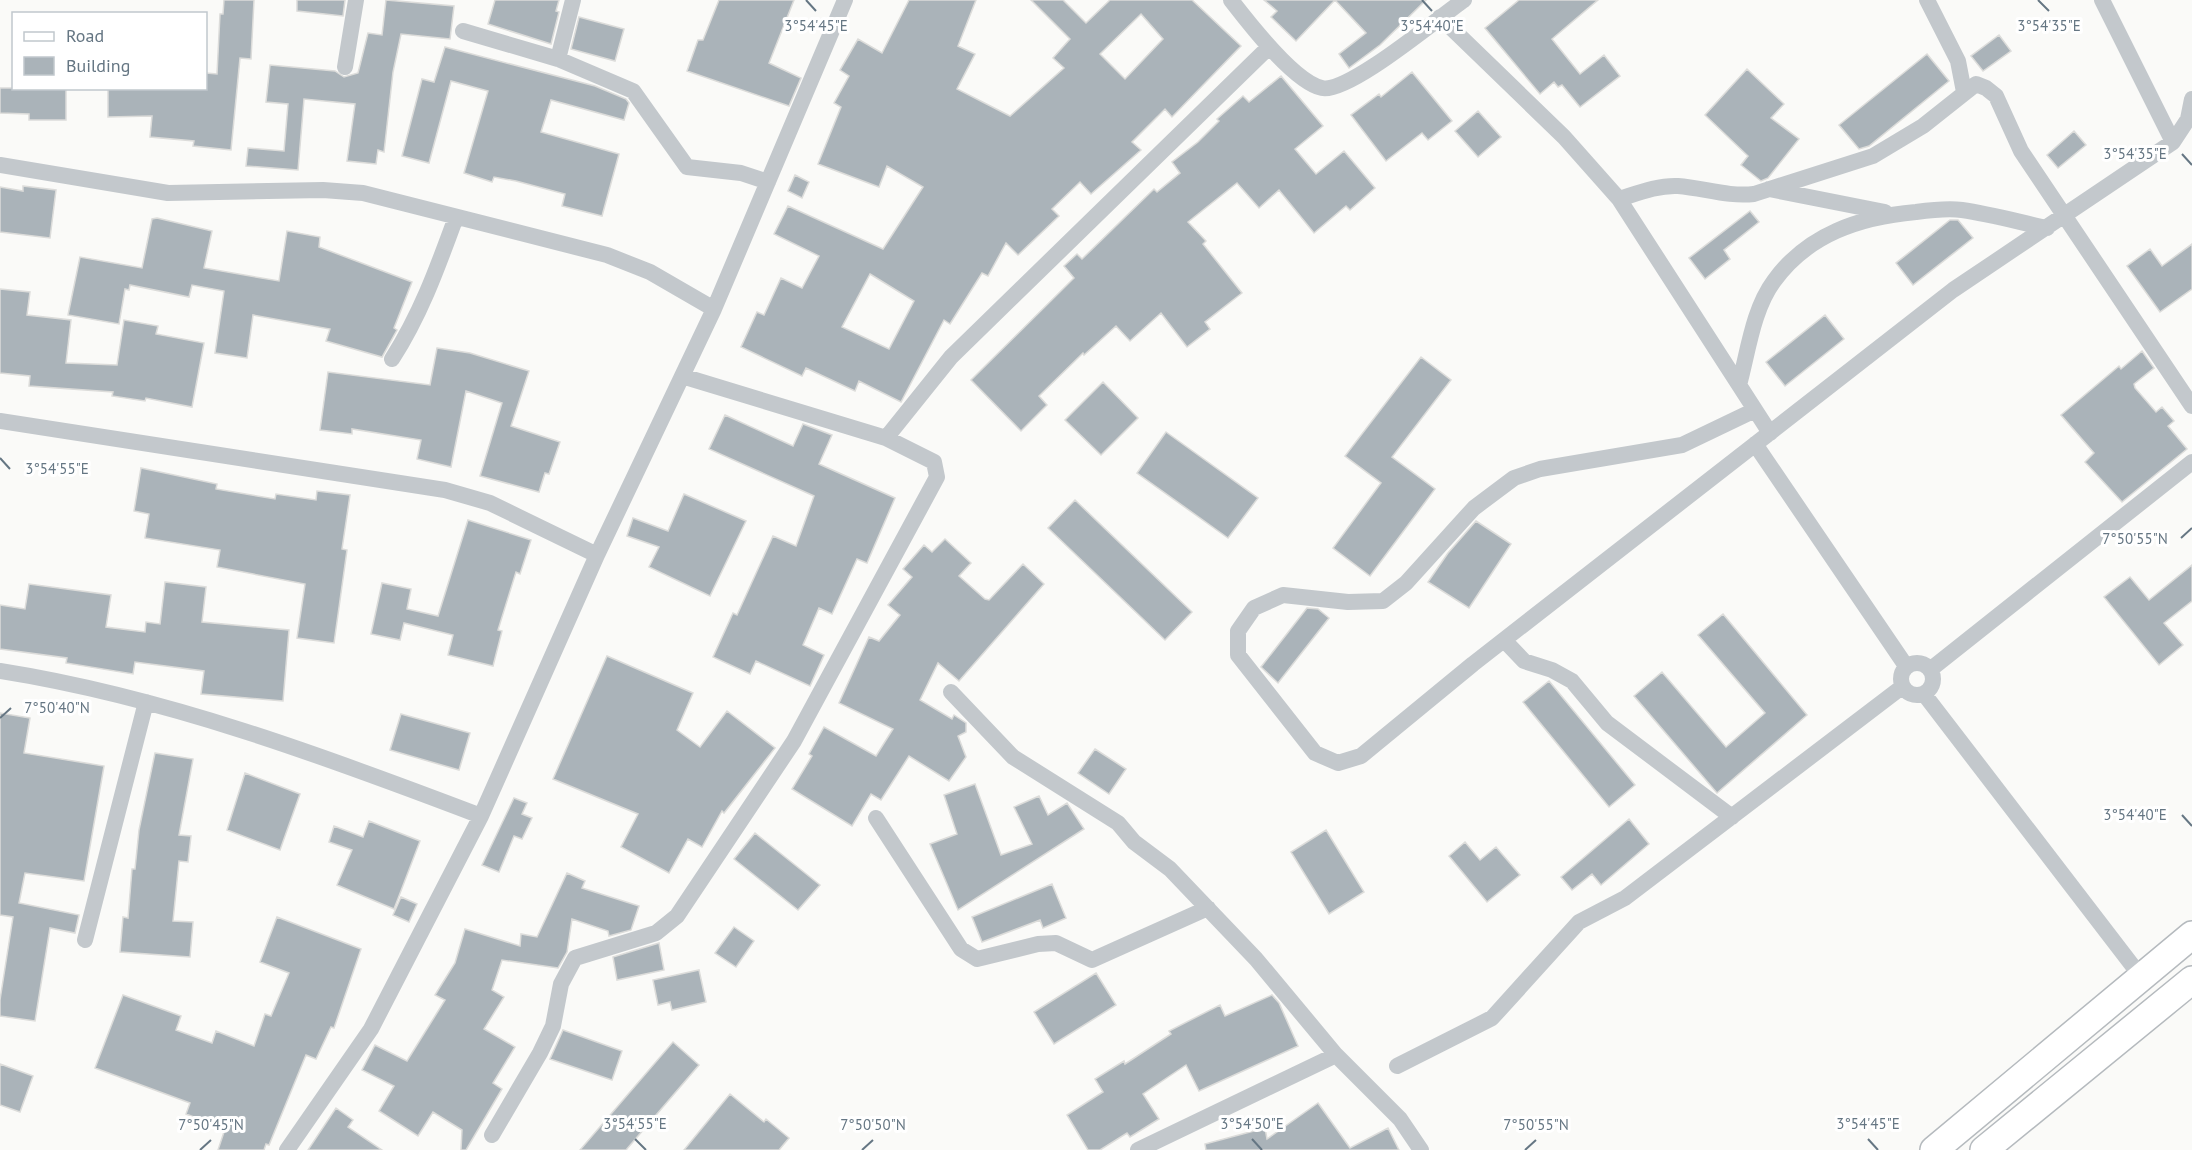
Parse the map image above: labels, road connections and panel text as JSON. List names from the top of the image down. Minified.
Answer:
{"legend":["Road","Building"],"coordinates":["3°54'45\"E","3°54'40\"E","3°54'35\"E","3°54'55\"E","7°50'55\"N","7°50'40\"N","3°54'50\"E","7°50'45\"N","7°50'50\"N"]}
